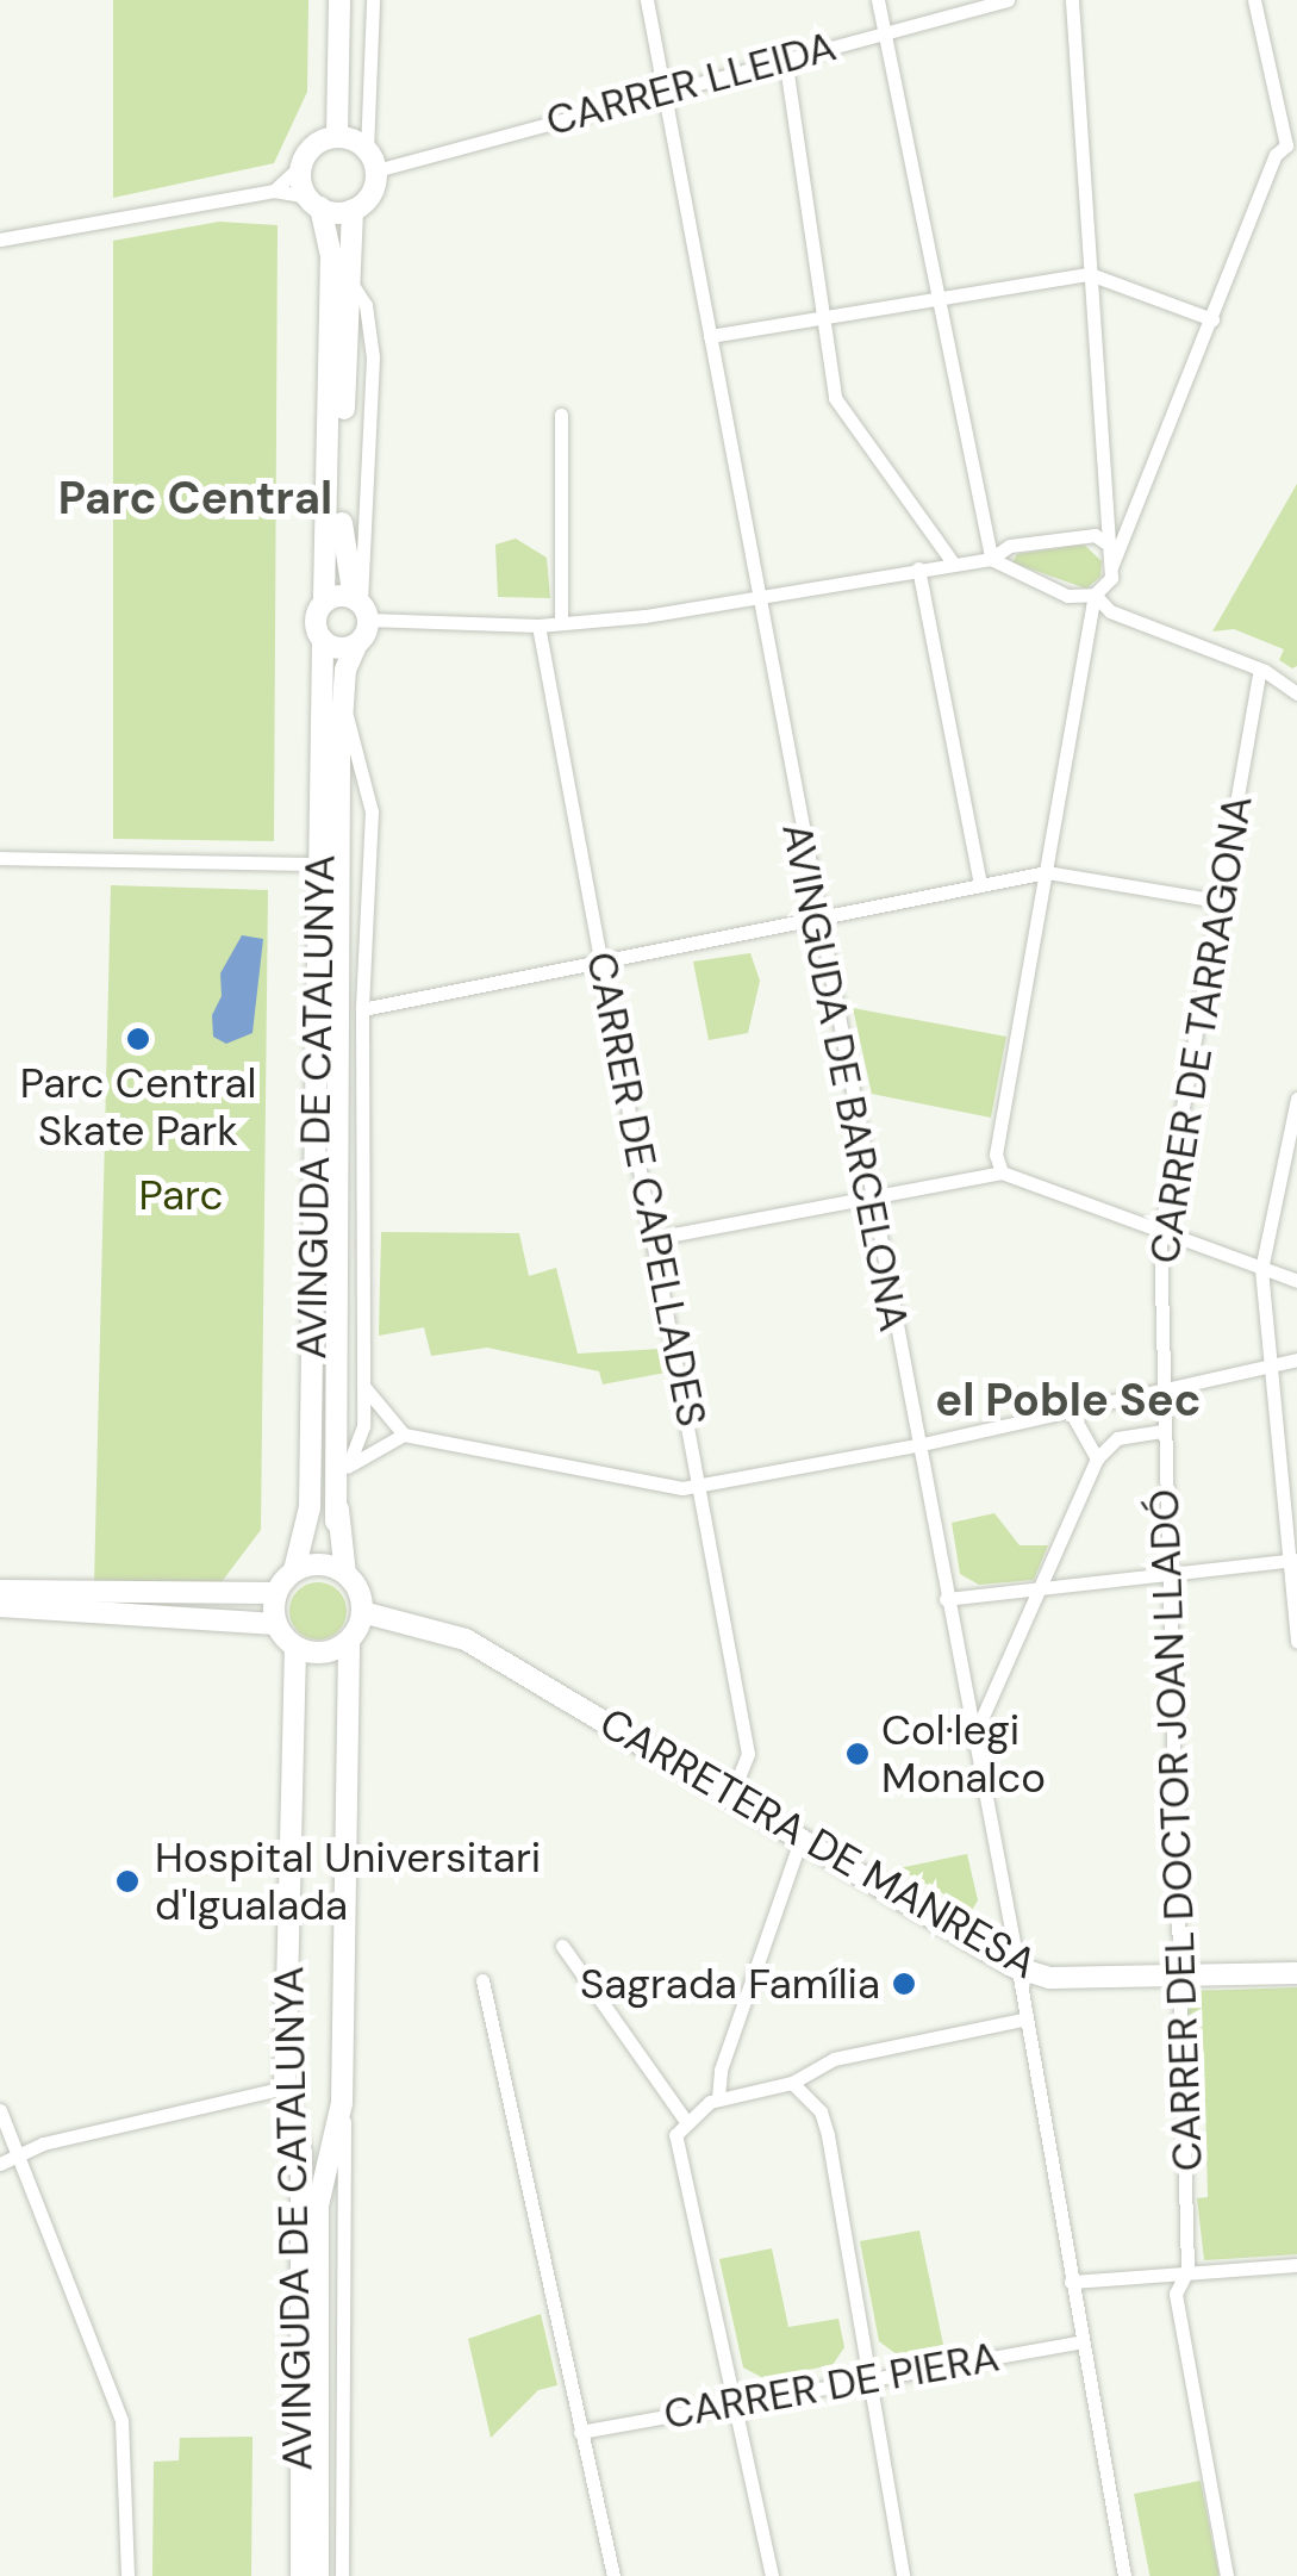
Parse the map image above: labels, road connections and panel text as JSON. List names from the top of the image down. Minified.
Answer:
{"streets":{"street":["CARRER LLEIDA","CARRER DE TARRAGONA","AVINGUDA DE BARCELONA","AVINGUDA DE CATALUNYA","CARRER DE CAPELLADES","CARRER DEL DOCTOR JOAN LLADÓ","CARRETERA DE MANRESA","CARRER DE PIERA"]},"crossings":[["CARRER LLEIDA","AVINGUDA DE BARCELONA"],["CARRER DE TARRAGONA","CARRER DEL DOCTOR JOAN LLADÓ"],["AVINGUDA DE BARCELONA","CARRETERA DE MANRESA"],["AVINGUDA DE BARCELONA","CARRER DE PIERA"],["AVINGUDA DE CATALUNYA","CARRETERA DE MANRESA"],["CARRER DEL DOCTOR JOAN LLADÓ","CARRETERA DE MANRESA"]],"districts":["Parc Central","el Poble Sec"],"parks":["Parc"],"places":["Parc Central Skate Park","Col·legi Monalco","Hospital Universitari d'Igualada","Sagrada Família"]}
